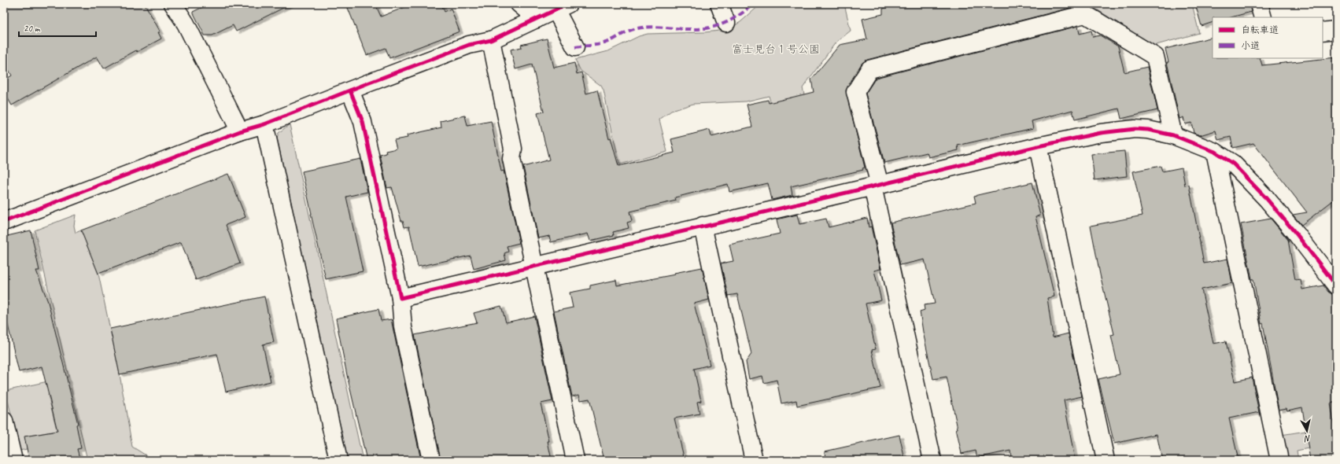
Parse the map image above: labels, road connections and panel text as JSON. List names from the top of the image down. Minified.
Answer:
{"parks":["富士見台１号公園"],"legend":["自転車道","小道"],"scale_bar":"20 m","north":"bottom"}
